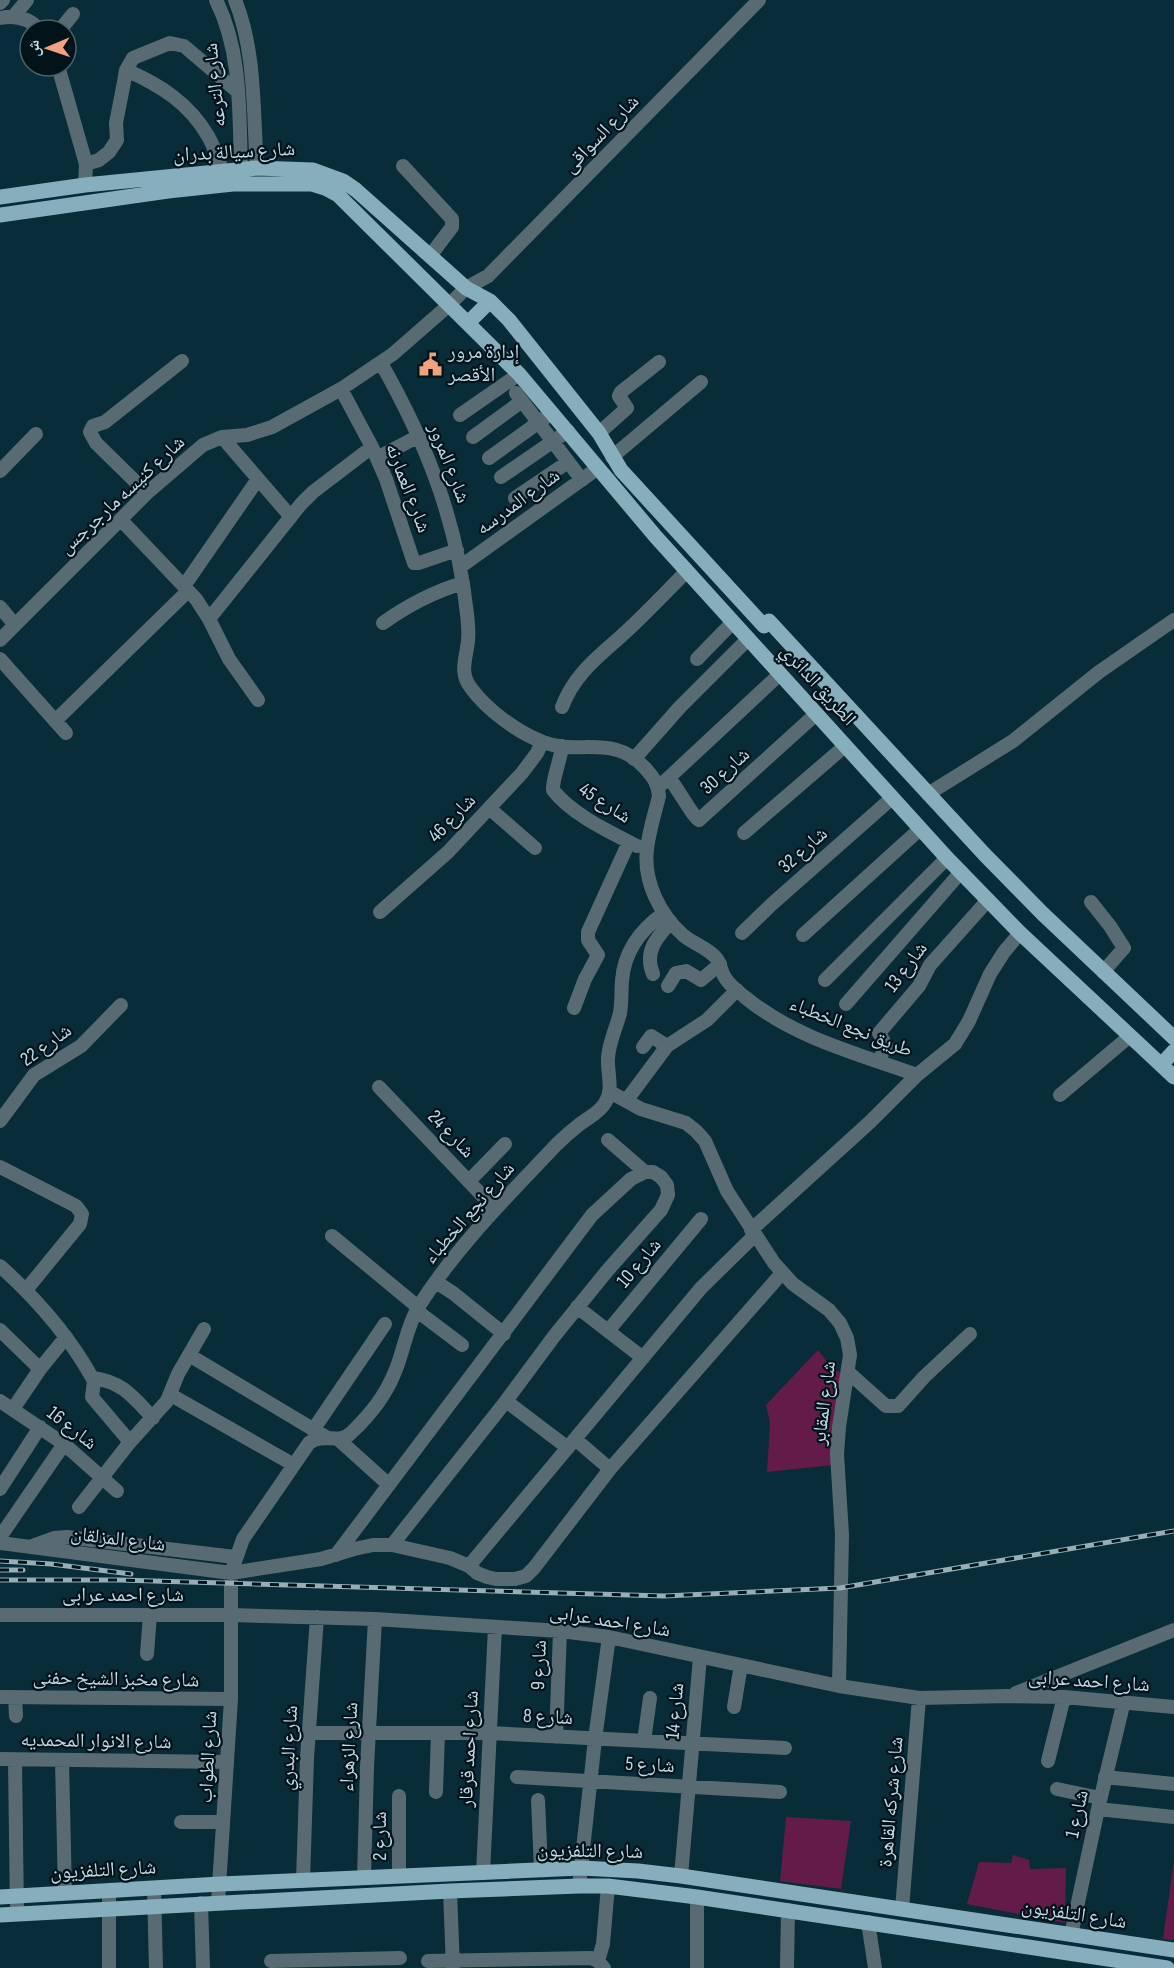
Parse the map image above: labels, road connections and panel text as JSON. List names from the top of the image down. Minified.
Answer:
{"streets":{"main road":["شارع سيالة بدران","الطريق الدائري","شارع التلفزيون"],"street":["شارع الترعه","شارع السواقى","شارع المرور","شارع العمارنه","شارع كنيسه مارجرجس","شارع المدرسه","شارع 30","شارع 45","شارع 46","شارع 32","شارع 13","طريق نجع الخطباء","شارع 22","شارع 24","شارع نجع الخطباء","شارع 10","شارع المقابر","شارع 16","شارع المزلقان","شارع احمد عرابى","شارع 9","شارع مخبز الشيخ حفنى","شارع 14","شارع 8","شارع الانوار المحمديه","شارع الزهراء","شارع البدري","شارع احمد قرقار","شارع الطواب","شارع 5","شارع شركه القاهرة","شارع 1","شارع 2"]},"crossings":[["شارع الترعه","شارع سيالة بدران"],["شارع السواقى","شارع سيالة بدران"],["شارع السواقى","شارع كنيسه مارجرجس"],["شارع السواقى","الطريق الدائري"],["شارع سيالة بدران","شارع كنيسه مارجرجس"],["شارع سيالة بدران","الطريق الدائري"],["شارع المرور","شارع العمارنه"],["شارع المرور","شارع كنيسه مارجرجس"],["شارع المرور","شارع المدرسه"],["شارع العمارنه","شارع كنيسه مارجرجس"],["شارع كنيسه مارجرجس","الطريق الدائري"],["شارع المدرسه","الطريق الدائري"],["الطريق الدائري","شارع 30"],["الطريق الدائري","شارع 32"],["الطريق الدائري","شارع 13"],["شارع 30","طريق نجع الخطباء"],["شارع 45","طريق نجع الخطباء"],["شارع 13","طريق نجع الخطباء"],["شارع 24","شارع نجع الخطباء"],["شارع نجع الخطباء","شارع المقابر"],["شارع نجع الخطباء","شارع المزلقان"],["شارع نجع الخطباء","شارع احمد عرابى"],["شارع نجع الخطباء","شارع الطواب"],["شارع المقابر","شارع احمد عرابى"],["شارع احمد عرابى","شارع 9"],["شارع احمد عرابى","شارع 14"],["شارع احمد عرابى","شارع الزهراء"],["شارع احمد عرابى","شارع البدري"],["شارع احمد عرابى","شارع احمد قرقار"],["شارع احمد عرابى","شارع الطواب"],["شارع احمد عرابى","شارع شركه القاهرة"],["شارع احمد عرابى","شارع 1"],["شارع 9","شارع 8"],["شارع مخبز الشيخ حفنى","شارع الطواب"],["شارع 14","شارع 8"],["شارع 14","شارع 5"],["شارع 14","شارع التلفزيون"],["شارع 8","شارع الزهراء"],["شارع 8","شارع البدري"],["شارع 8","شارع احمد قرقار"],["شارع الانوار المحمديه","شارع الطواب"],["شارع الزهراء","شارع التلفزيون"],["شارع البدري","شارع التلفزيون"],["شارع احمد قرقار","شارع التلفزيون"],["شارع الطواب","شارع التلفزيون"],["شارع شركه القاهرة","شارع التلفزيون"],["شارع 1","شارع التلفزيون"],["شارع 2","شارع التلفزيون"]],"places":{"public building":["إدارة مرور الأقصر"]},"north":"left"}
